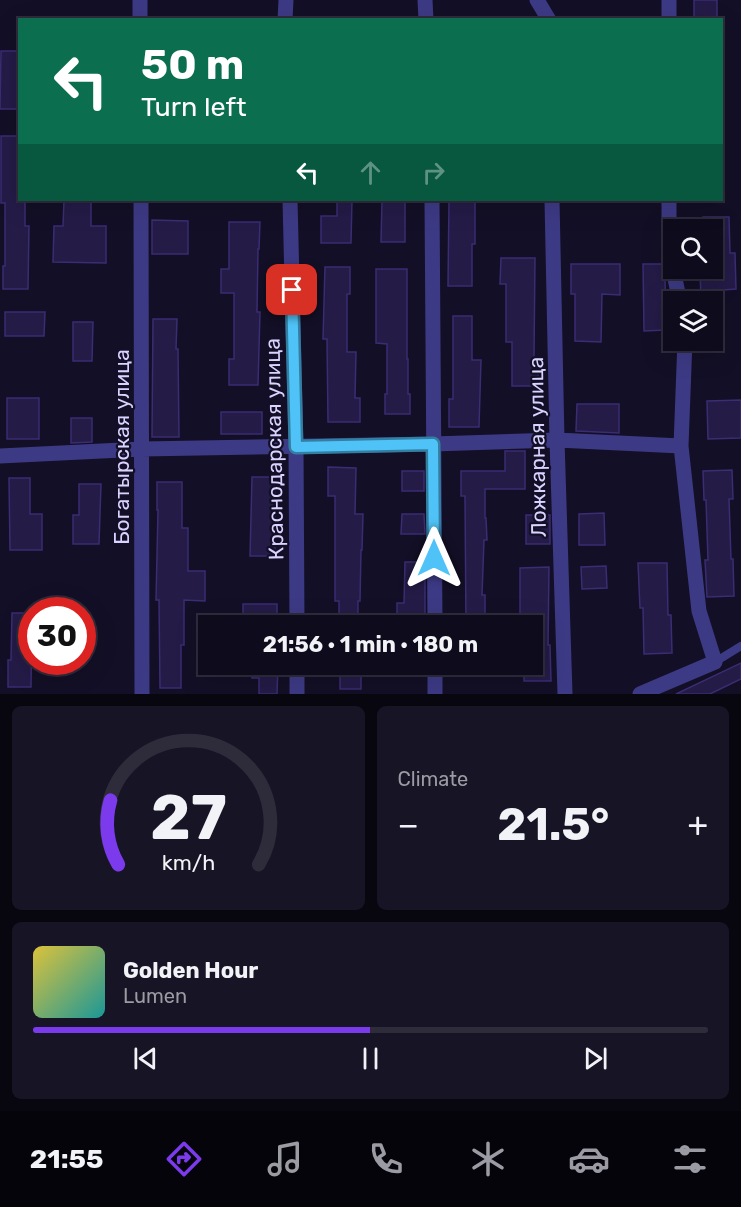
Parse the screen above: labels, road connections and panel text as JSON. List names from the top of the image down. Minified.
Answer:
{"streets":{"street":["Богатырская улица","Ложкарная улица","Краснодарская улица"]},"page":{"turn":["50 m","Turn left"],"limit":"30","trip":"21:56 · 1 min · 180 m","tile":"Climate","heat":["−","21.5°","+"],"song":["Golden Hour","Lumen"],"tabs":"21:55","gauge":["27","km/h"]}}
